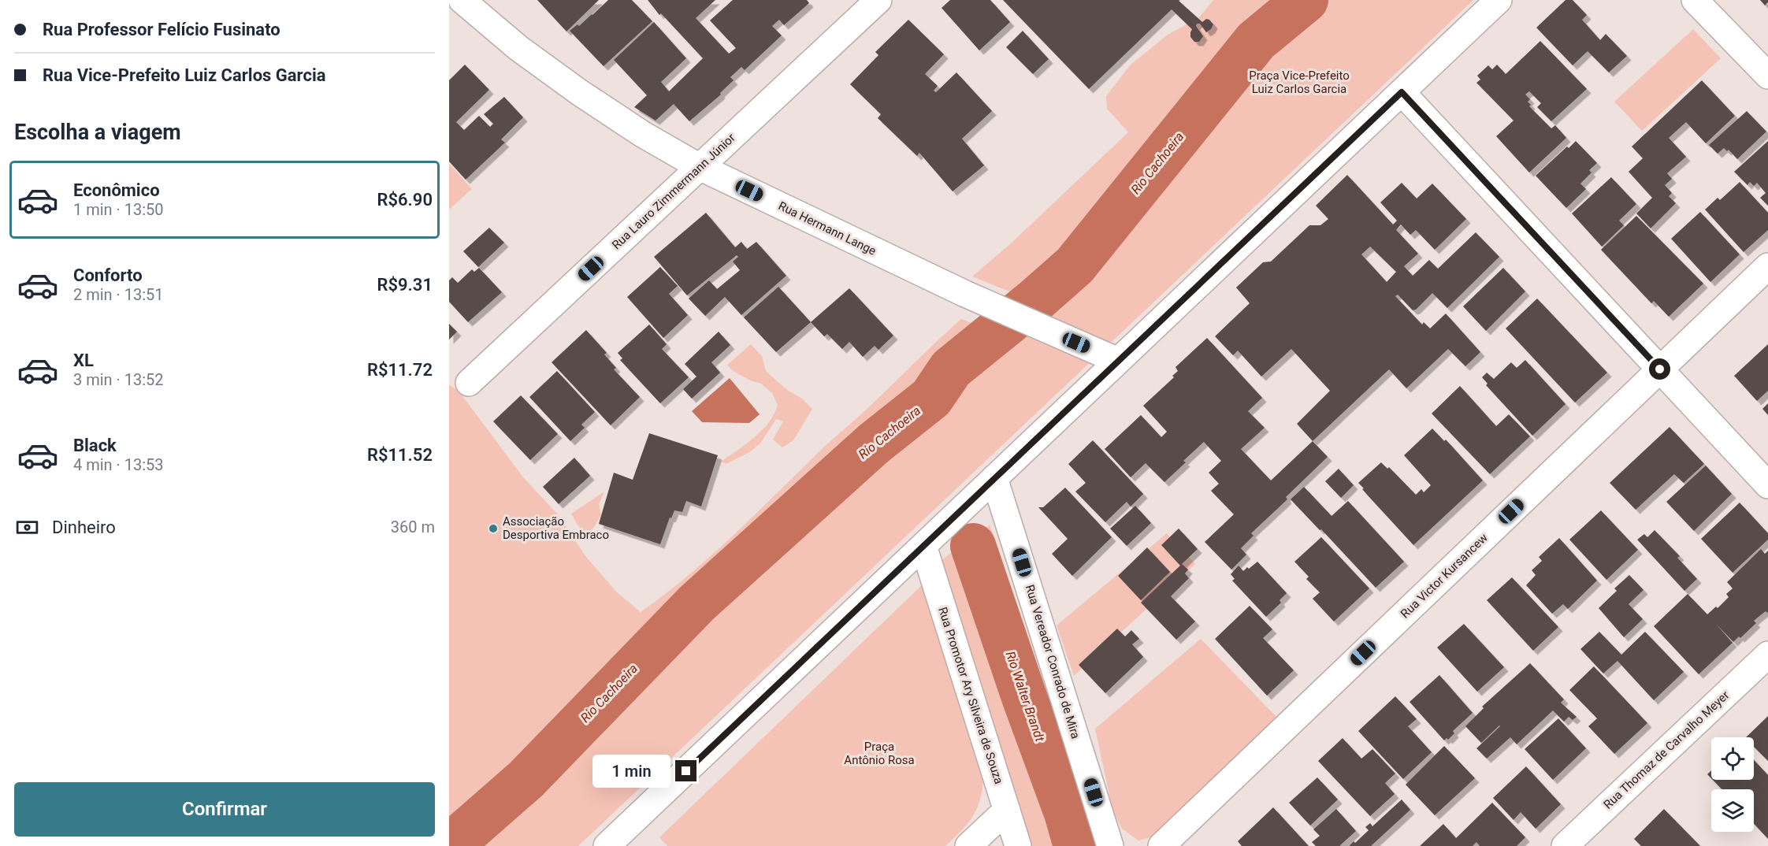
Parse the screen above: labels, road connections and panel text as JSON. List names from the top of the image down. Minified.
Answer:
{"streets":{"street":["Rua Lauro Zimmermann Júnior","Rua Hermann Lange","Rua Victor Kursancew","Rua Vereador Conrado de Mira","Rua Promotor Ary Silveira de Souza","Rua Thomaz de Carvalho Meyer"]},"crossings":[["Rua Lauro Zimmermann Júnior","Rua Hermann Lange"]],"water":["Rio Cachoeira","Rio Walter Brandt"],"parks":["Praça Vice-Prefeito Luiz Carlos Garcia","Praça Antônio Rosa"],"places":["Associação Desportiva Embraco"],"page":{"banner":["Rua Professor Felício Fusinato","Rua Vice-Prefeito Luiz Carlos Garcia"],"heading":"Escolha a viagem","list":[{"name":"Econômico","note":"1 min · 13:50","value":"R$6.90"},{"name":"Conforto","note":"2 min · 13:51","value":"R$9.31"},{"name":"XL","note":"3 min · 13:52","value":"R$11.72"},{"name":"Black","note":"4 min · 13:53","value":"R$11.52"}],"pay":["Dinheiro","360 m"],"bubble":"1 min","buttons":"Confirmar"}}
